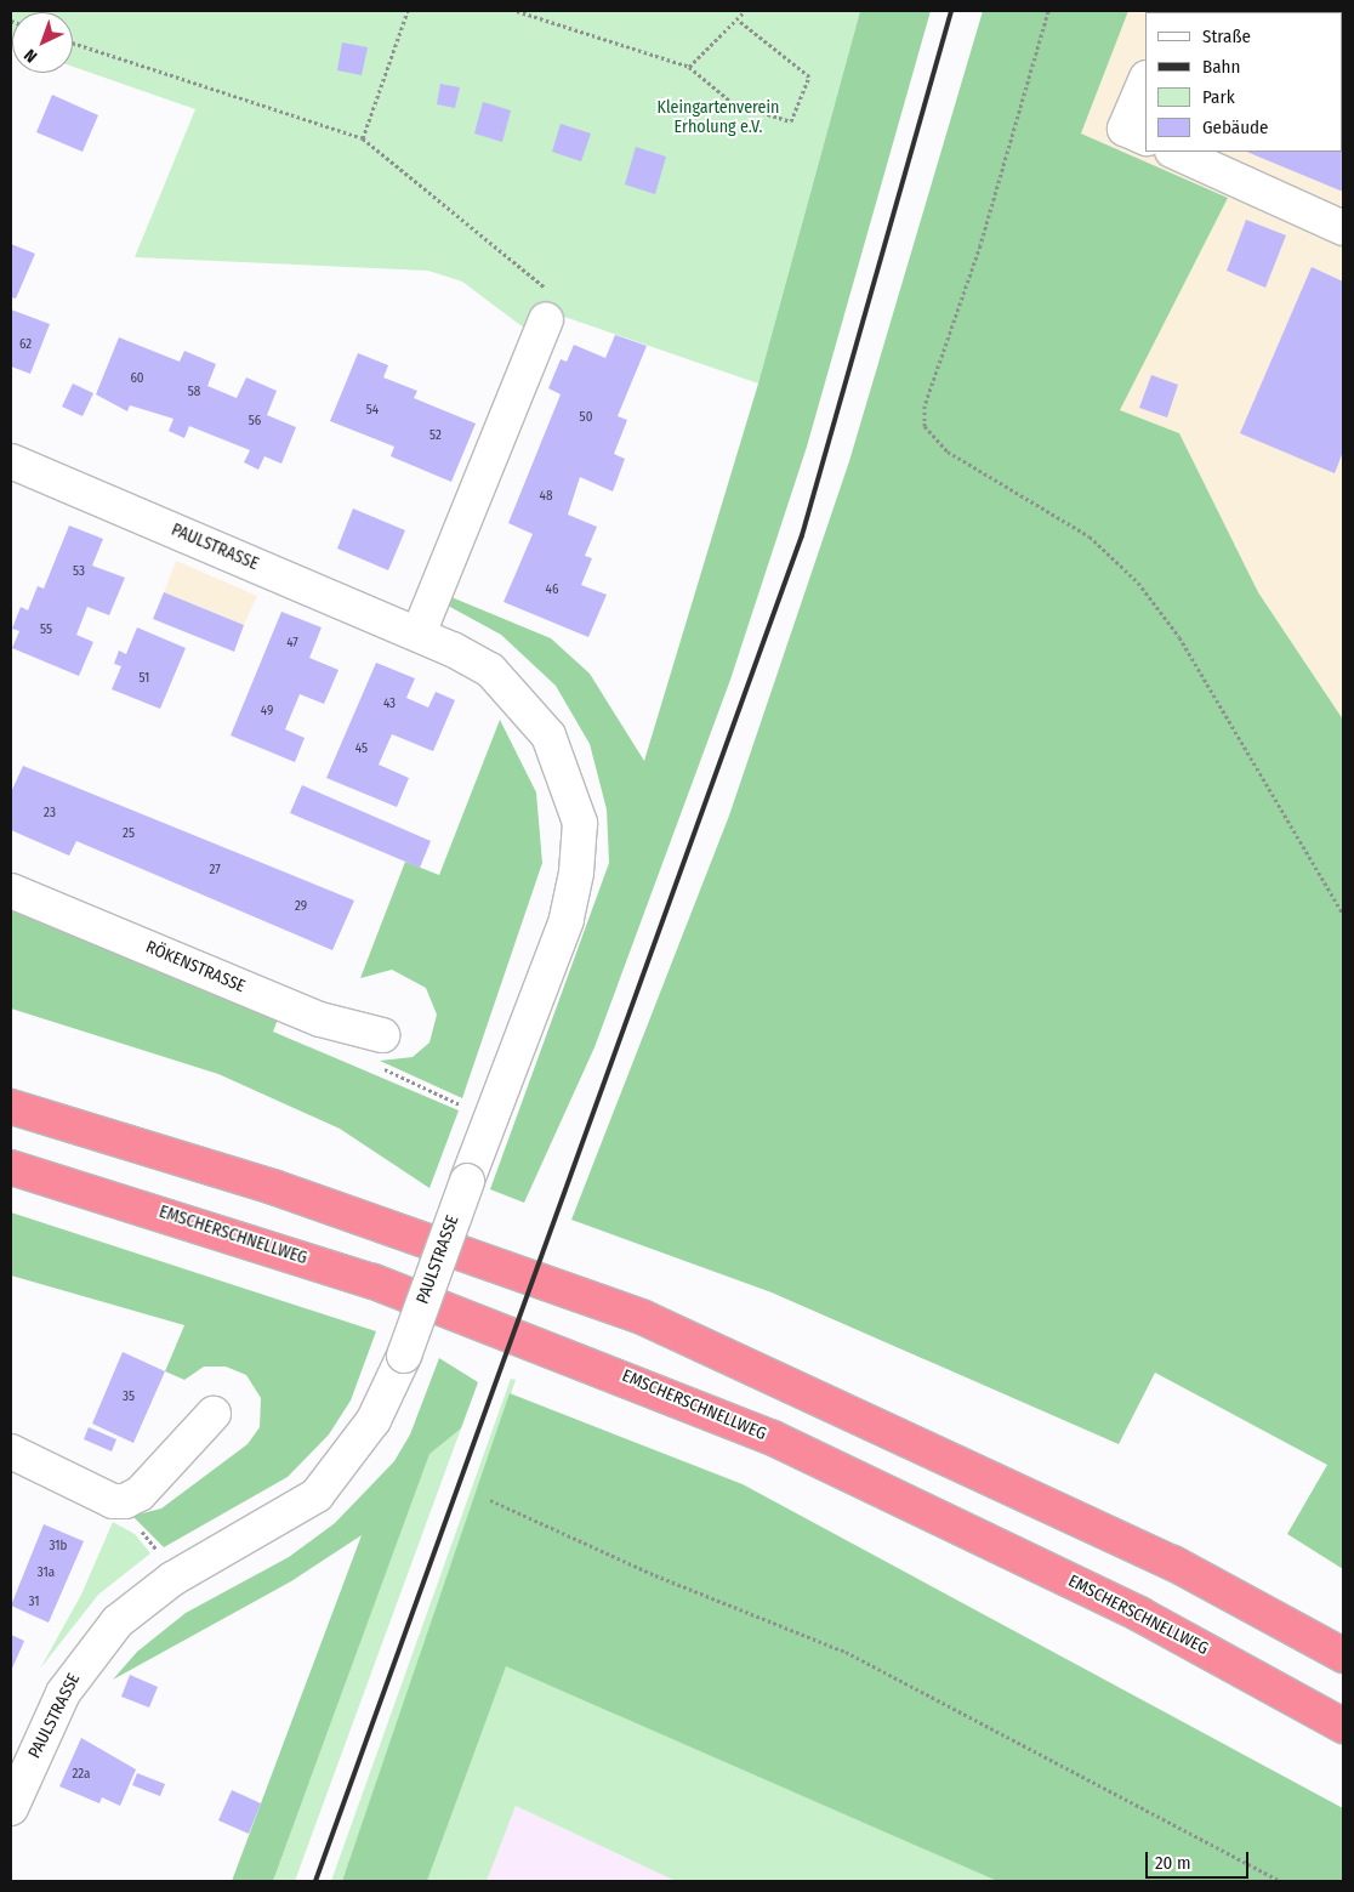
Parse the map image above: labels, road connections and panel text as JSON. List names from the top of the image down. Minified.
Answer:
{"streets":{"highway":["EMSCHERSCHNELLWEG"],"street":["PAULSTRASSE","RÖKENSTRASSE"]},"parks":["Kleingartenverein Erholung e.V."],"house_numbers":["62","60","58","54","50","56","52","48","53","46","55","47","51","43","49","45","23","25","27","29","35","31b","31a","31","22a"],"legend":["Straße","Bahn","Park","Gebäude"],"scale_bar":"20 m","north":"bottom left"}
